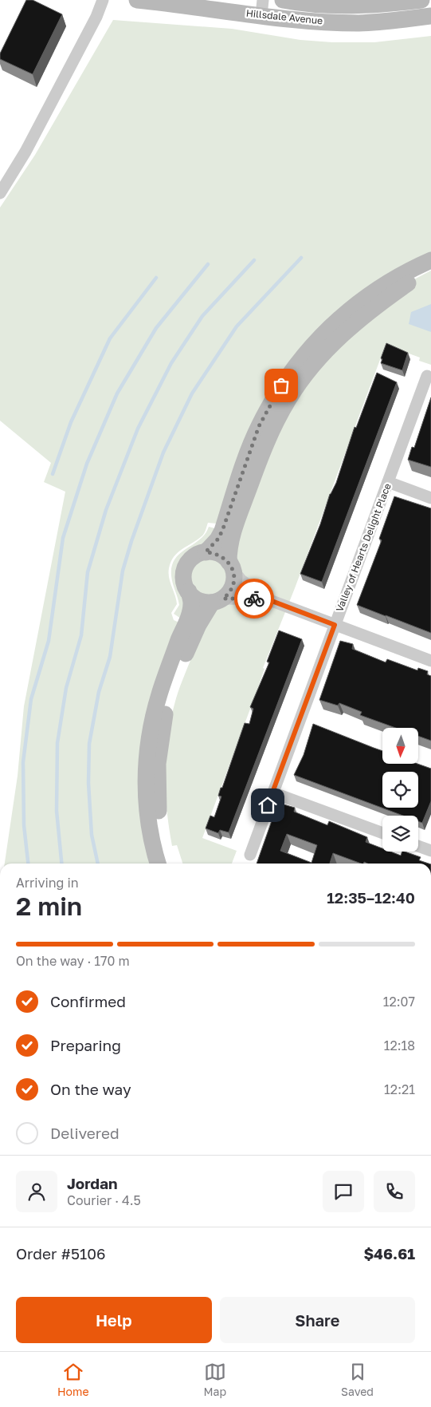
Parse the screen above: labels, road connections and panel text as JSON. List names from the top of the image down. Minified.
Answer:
{"streets":{"street":["Hillsdale Avenue","Valley of Hearts Delight Place"]},"north":"bottom","page":{"heading":["2 min","Arriving in","12:35–12:40"],"panel":["Jordan","Courier · 4.5","Order #5106","$46.61"],"bar":"On the way · 170 m","list":[["Confirmed","12:07"],["Preparing","12:18"],["On the way","12:21"],"Delivered"],"buttons":["Help","Share"],"tabs":["Home","Map","Saved"]}}
